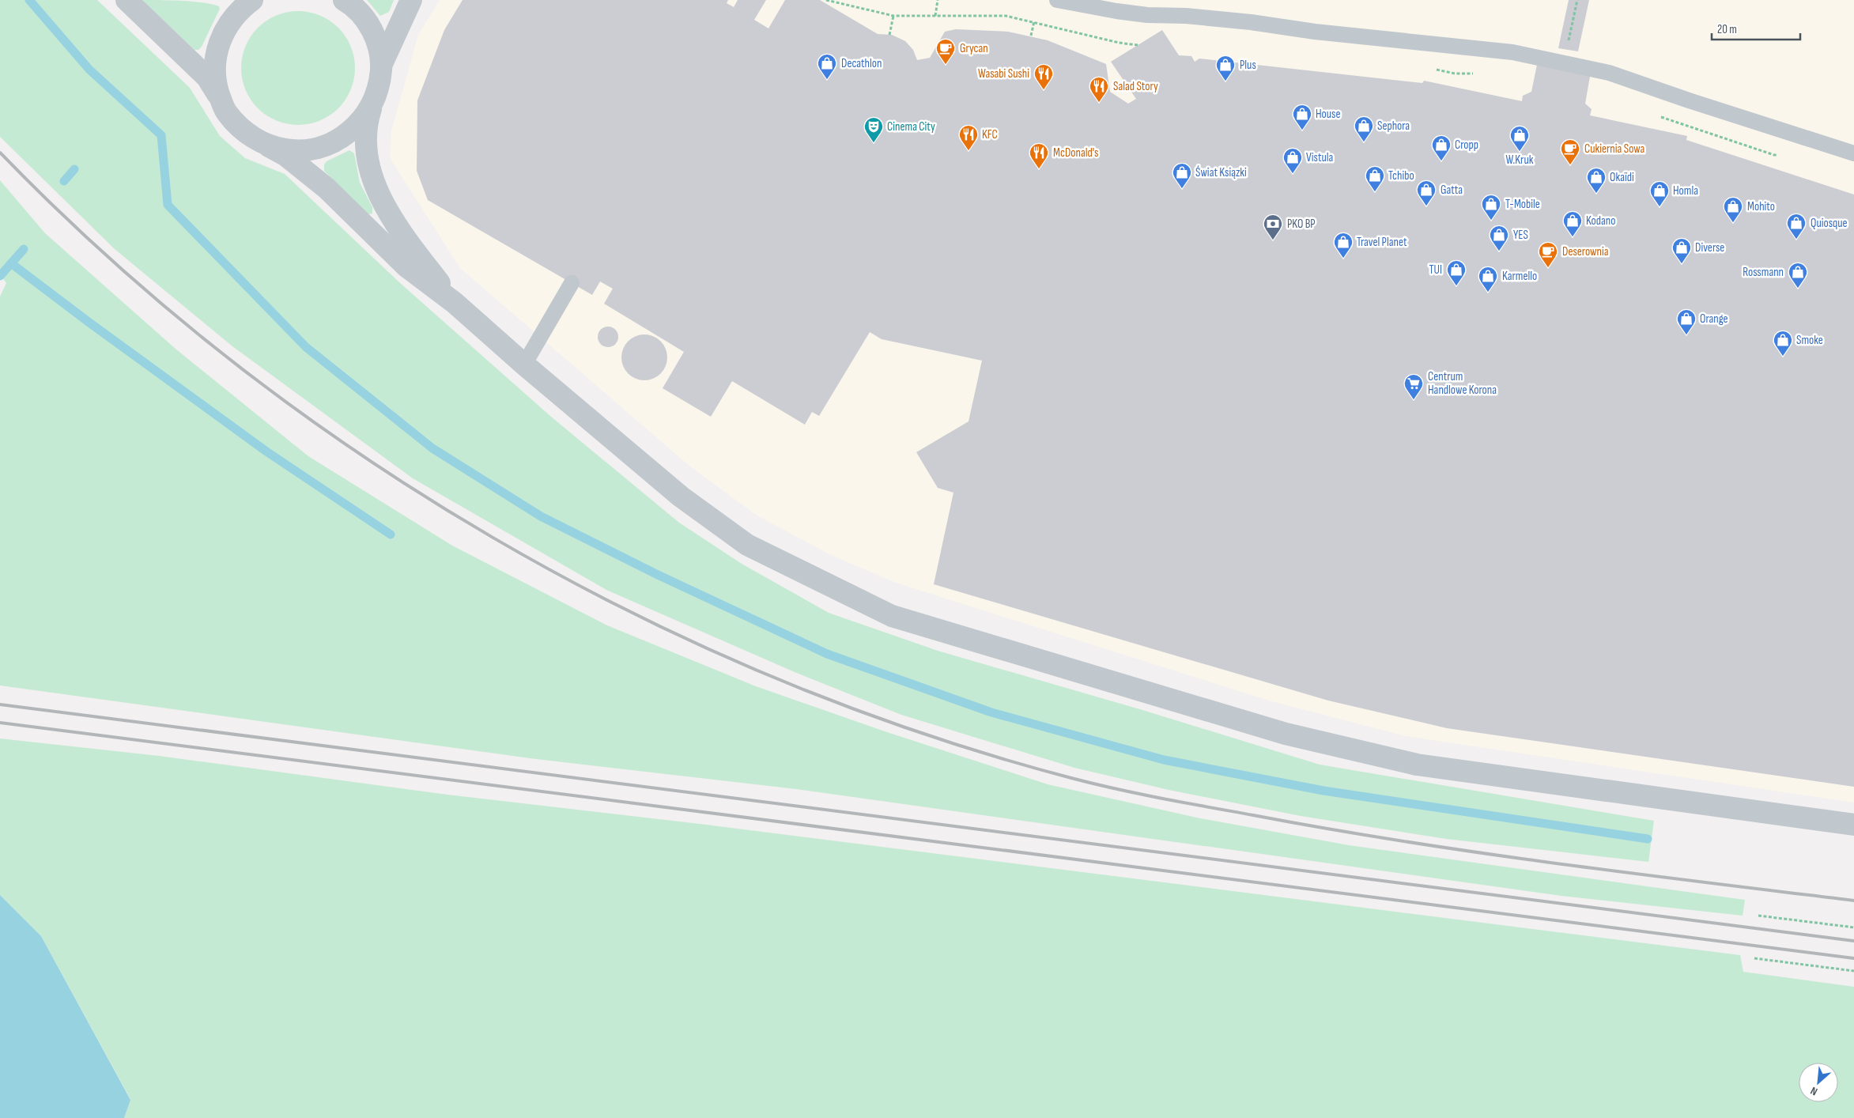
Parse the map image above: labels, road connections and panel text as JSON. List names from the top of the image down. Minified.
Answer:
{"places":{"cafe":["Grycan","Cukiernia Sowa","Deserownia"],"shop":["Decathlon","Plus","House","Sephora","W.Kruk","Cropp","Vistula","Świat Ksiązki","Tchibo","Okaïdi","Gatta","Homla","T-Mobile","Mohito","Kodano","Quiosque","YES","Travel Planet","Diverse","TUI","Rossmann","Karmello","Orange","Smoke"],"restaurant":["Wasabi Sushi","Salad Story","KFC","McDonald's"],"theatre":["Cinema City"],"bank":["PKO BP"],"supermarket":["Centrum Handlowe Korona"]},"scale_bar":"20 m","north":"bottom left"}
